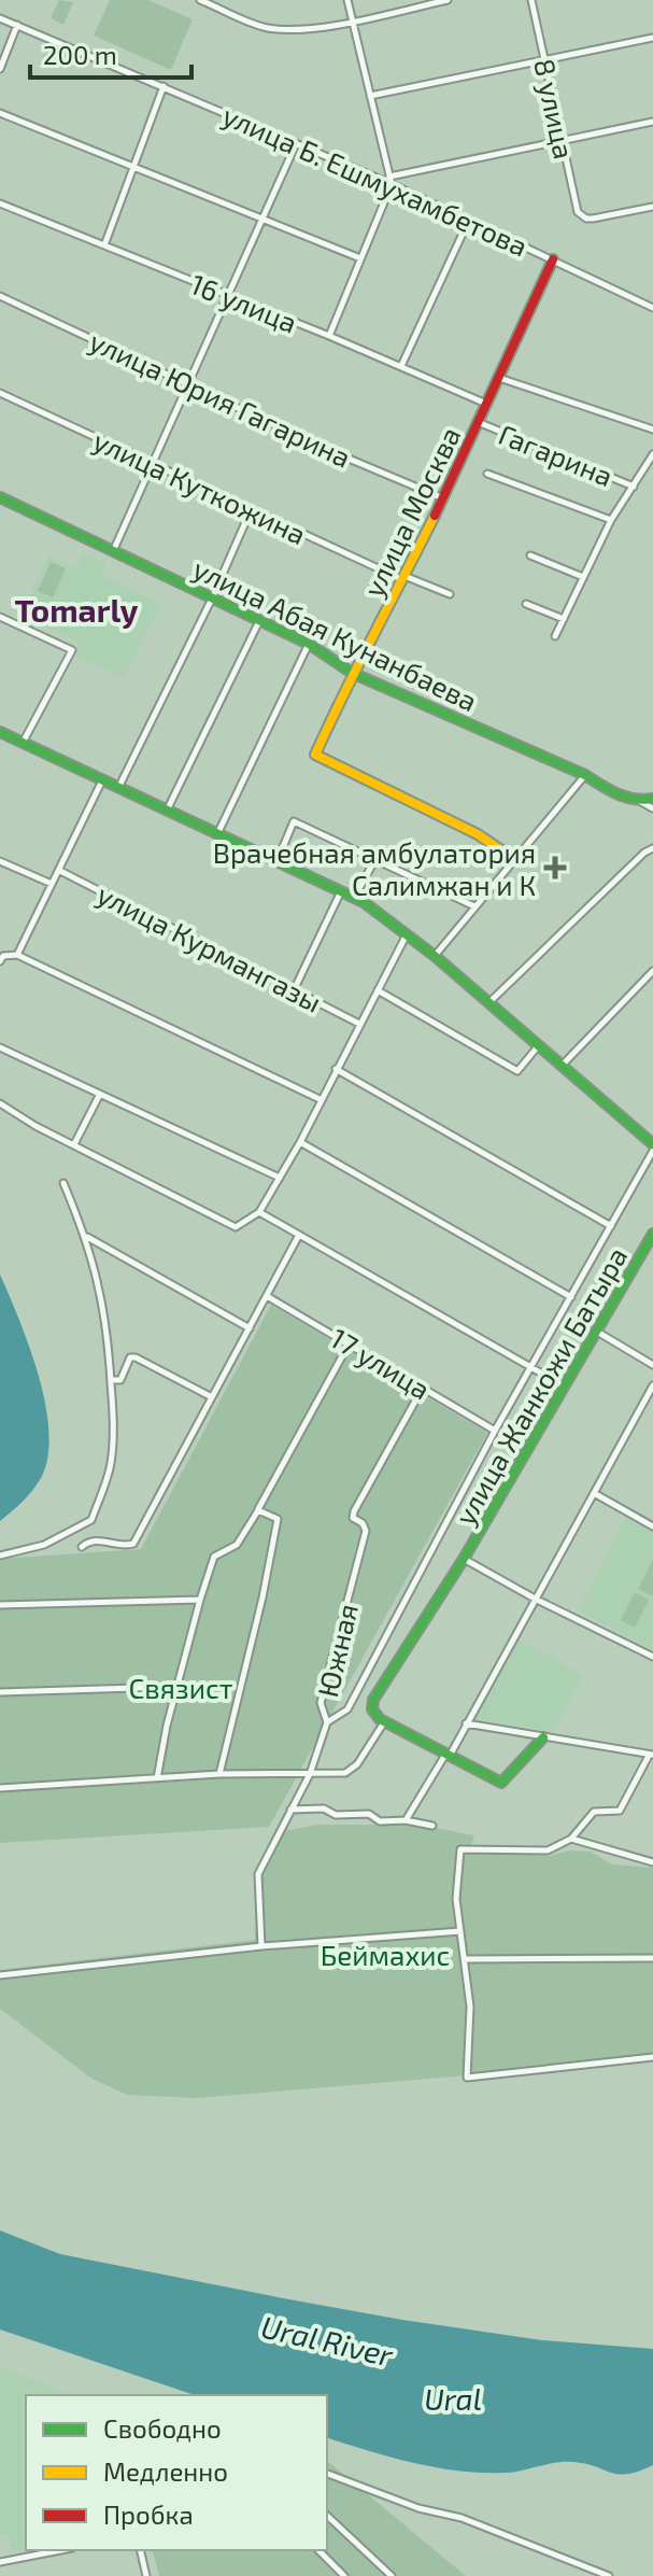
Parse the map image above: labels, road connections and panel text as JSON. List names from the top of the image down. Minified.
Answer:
{"streets":{"street":["8 улица","улица Б. Ешмухамбетова","16 улица","улица Юрия Гагарина","Гагарина","улица Куткожина","улица Москва","улица Абая Кунанбаева","улица Курмангазы","17 улица","улица Жанкожи Батыра","Южная"]},"crossings":[["улица Б. Ешмухамбетова","улица Москва"],["16 улица","улица Москва"],["улица Юрия Гагарина","улица Москва"],["Гагарина","улица Москва"],["улица Куткожина","улица Москва"],["улица Москва","улица Абая Кунанбаева"],["17 улица","Южная"]],"districts":["Tomarly"],"water":["Ural River","Ural"],"parks":["Связист","Беймахис"],"places":{"health":["Врачебная амбулатория Салимжан и К"]},"legend":["Свободно","Медленно","Пробка"],"scale_bar":"200 m"}
